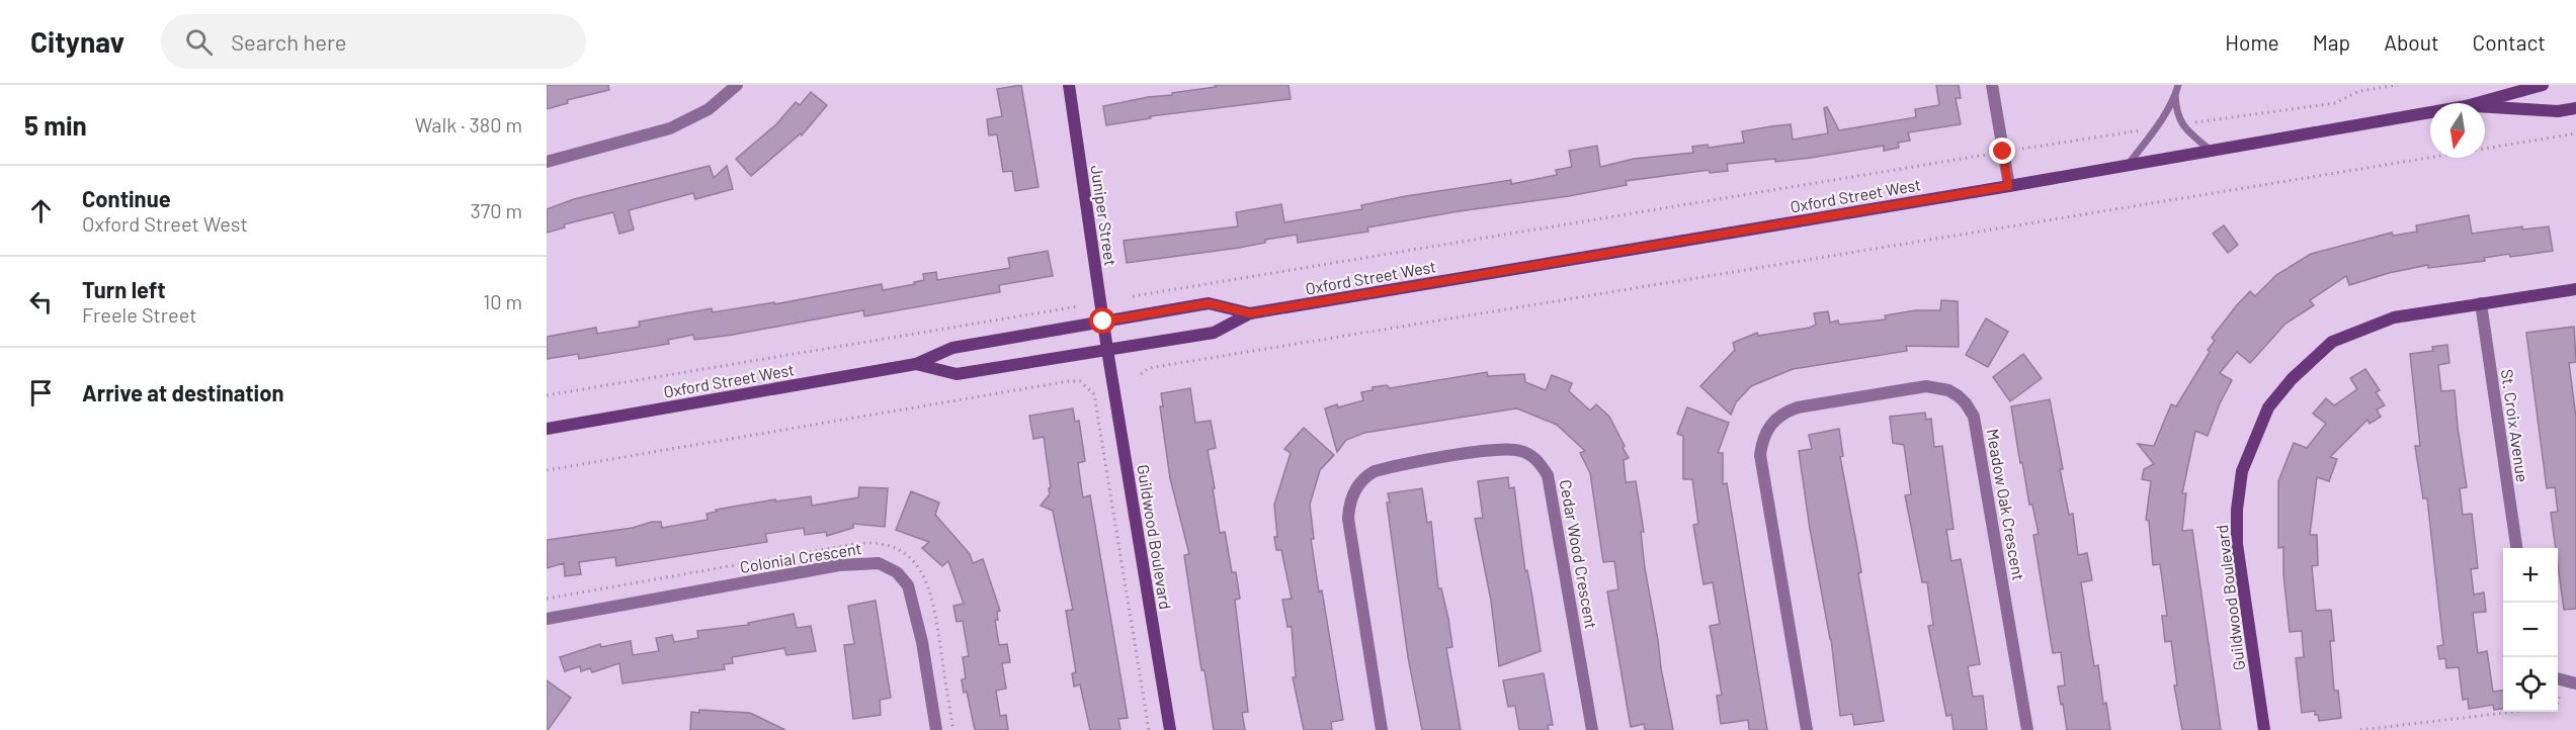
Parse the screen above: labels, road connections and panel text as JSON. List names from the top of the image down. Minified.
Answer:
{"streets":{"main road":["Oxford Street West","Juniper Street","Guildwood Boulevard"],"street":["St. Croix Avenue","Meadow Oak Crescent","Cedar Wood Crescent","Colonial Crescent"]},"crossings":[["Oxford Street West","Juniper Street"],["Oxford Street West","Guildwood Boulevard"],["Juniper Street","Guildwood Boulevard"],["St. Croix Avenue","Guildwood Boulevard"]],"north":"bottom","page":{"header":"Citynav","search":"Search here","nav":["Home","Map","About","Contact"],"heading":["5 min","Walk · 380 m"],"list":[["Continue","Oxford Street West","370 m"],["Turn left","Freele Street","10 m"],"Arrive at destination"],"map_buttons":["+","−"]}}
